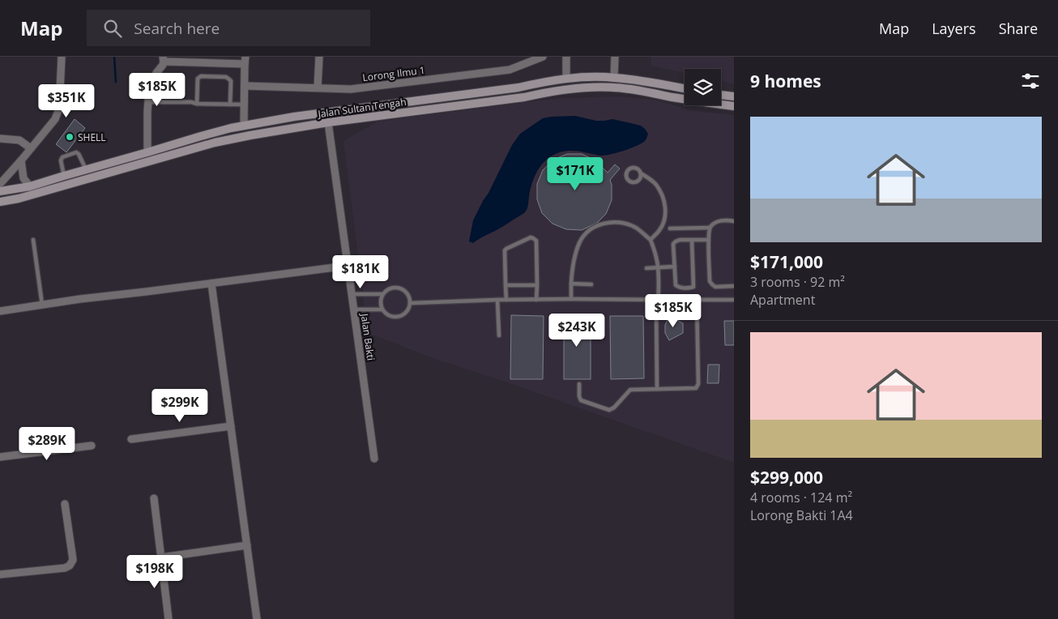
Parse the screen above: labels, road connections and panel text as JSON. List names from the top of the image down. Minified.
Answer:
{"streets":{"main road":["Jalan Sultan Tengah"],"street":["Lorong Ilmu 1","Jalan Bakti"]},"crossings":[["Jalan Sultan Tengah","Jalan Bakti"]],"places":["SHELL"],"page":{"header":"Map","search":"Search here","nav":["Map","Layers","Share"],"heading":"9 homes","price":["$185K","$351K","$171K","$181K","$185K","$243K","$299K","$289K","$198K"],"list":[{"name":"$171,000","note":"3 rooms · 92 m² · Apartment"},{"name":"$299,000","note":"4 rooms · 124 m² · Lorong Bakti 1A4"}]}}
